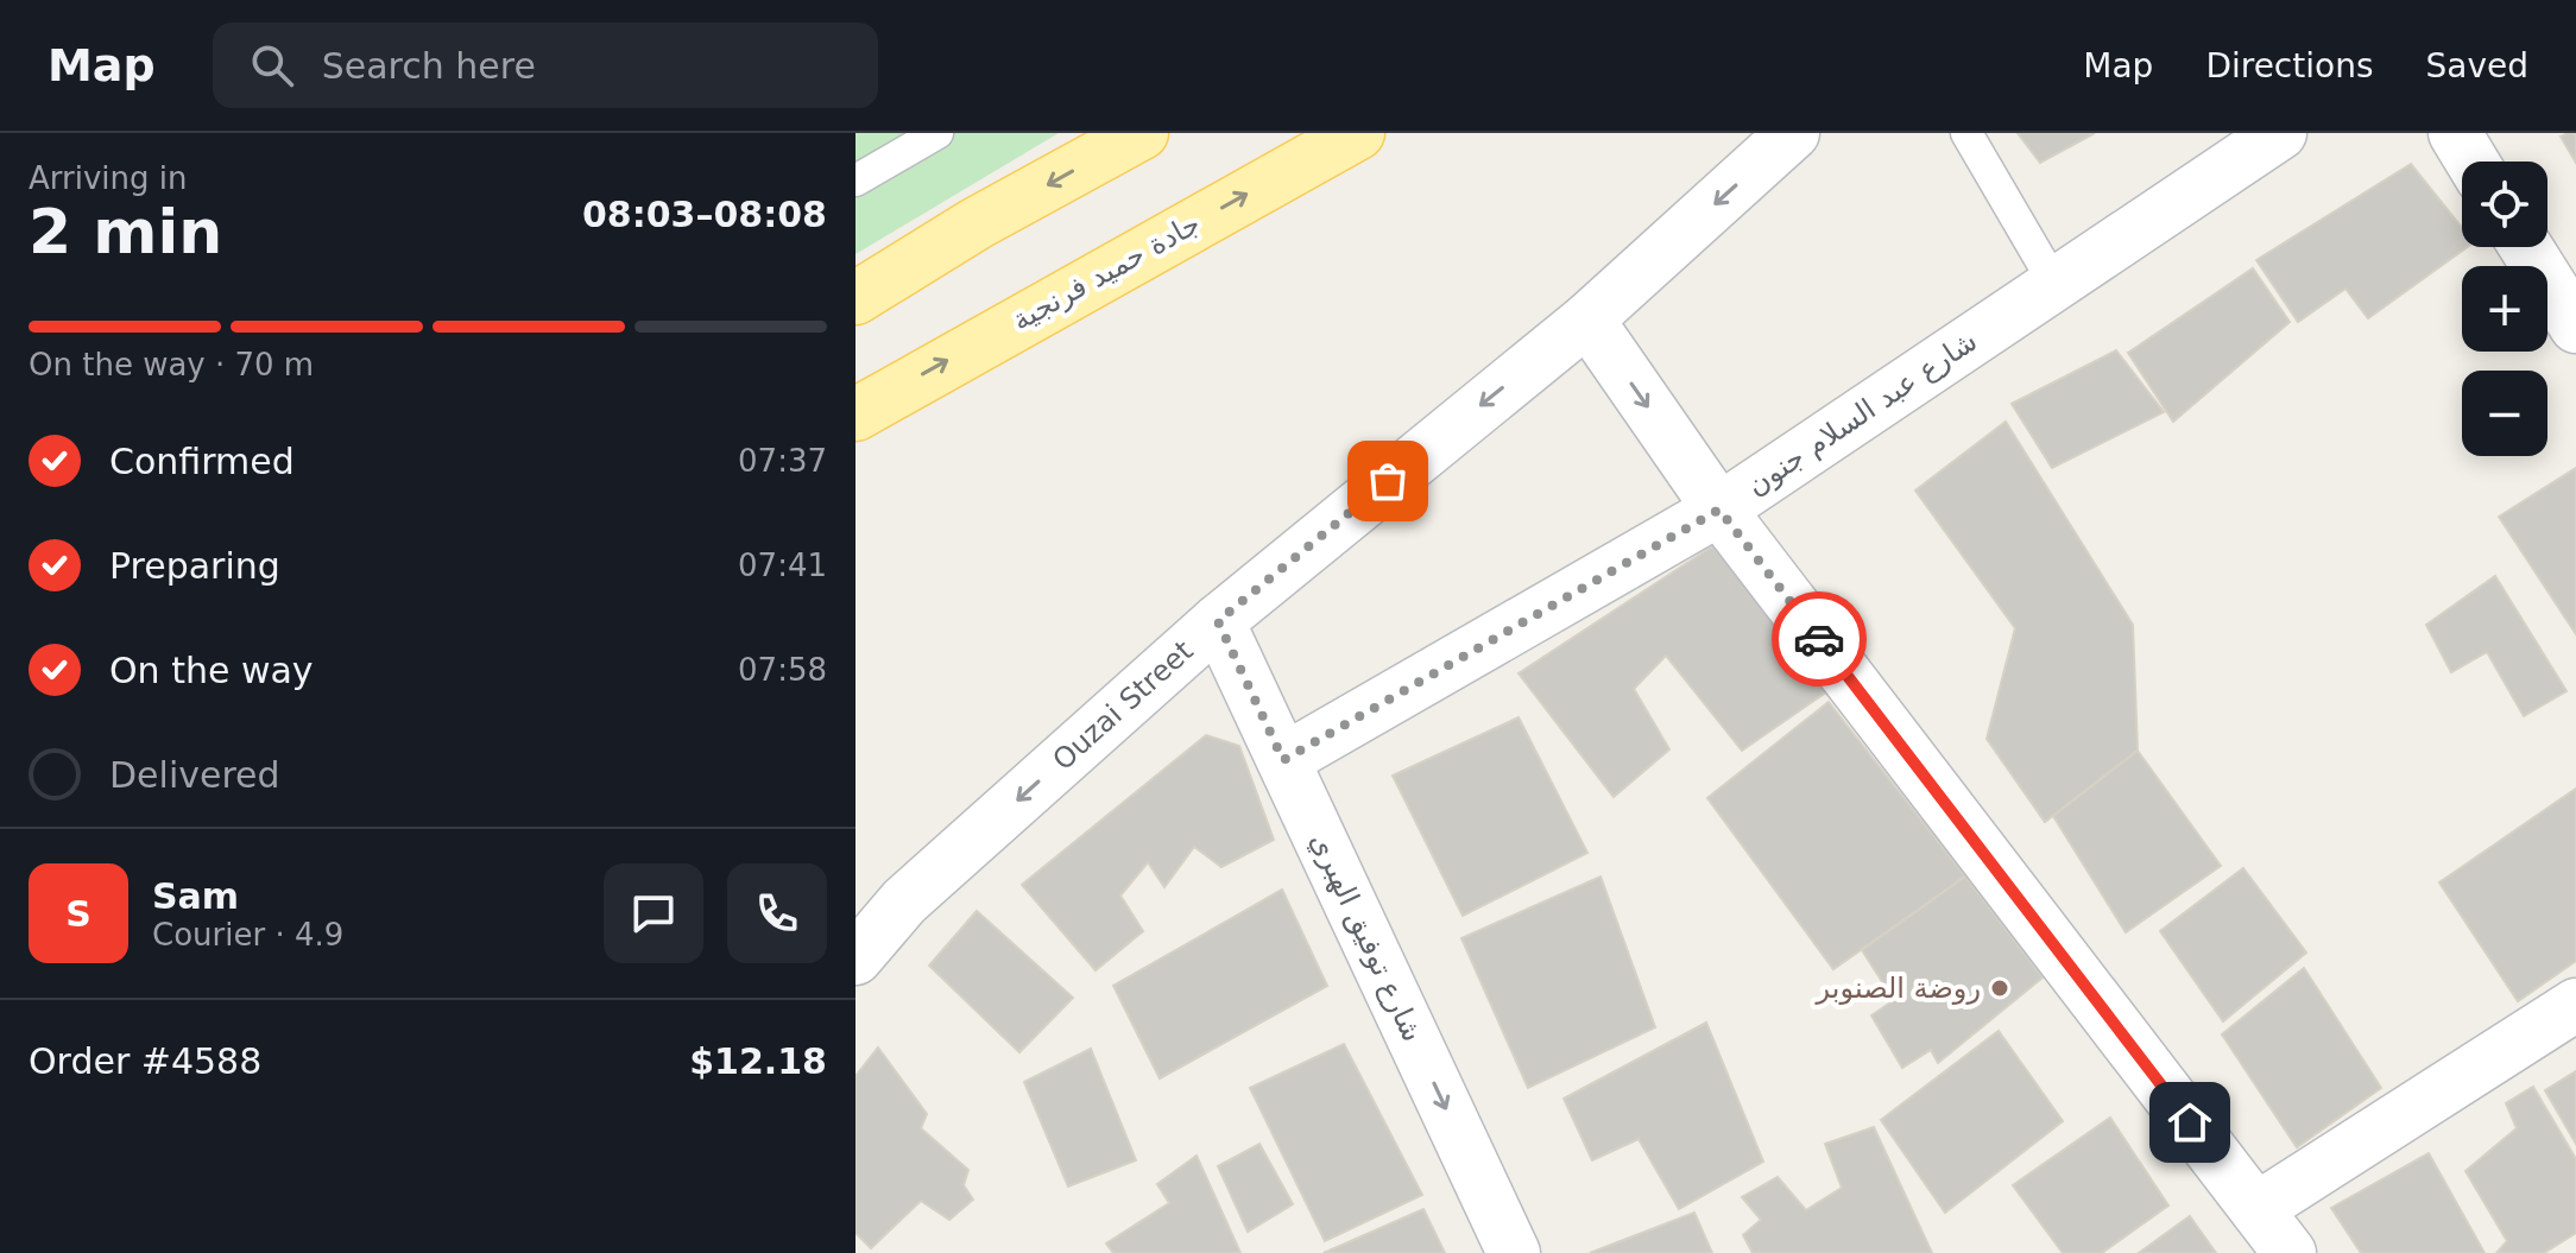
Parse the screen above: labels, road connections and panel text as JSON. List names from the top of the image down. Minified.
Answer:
{"streets":{"main road":["جادة حميد فرنجية"],"street":["شارع عبد السلام جنون","Ouzai Street","شارع توفيق الهبري"]},"crossings":[["شارع عبد السلام جنون","شارع توفيق الهبري"],["Ouzai Street","شارع توفيق الهبري"]],"one_way":["Ouzai Street","شارع توفيق الهبري"],"places":["روضة الصنوبر"],"page":{"header":"Map","search":"Search here","nav":["Map","Directions","Saved"],"heading":["2 min","Arriving in","08:03–08:08"],"panel":["Sam","Courier · 4.9","Order #4588","$12.18"],"map_buttons":["+","−"],"bar":"On the way · 70 m","list":[["Confirmed","07:37"],["Preparing","07:41"],["On the way","07:58"],"Delivered"],"round":"S"}}
